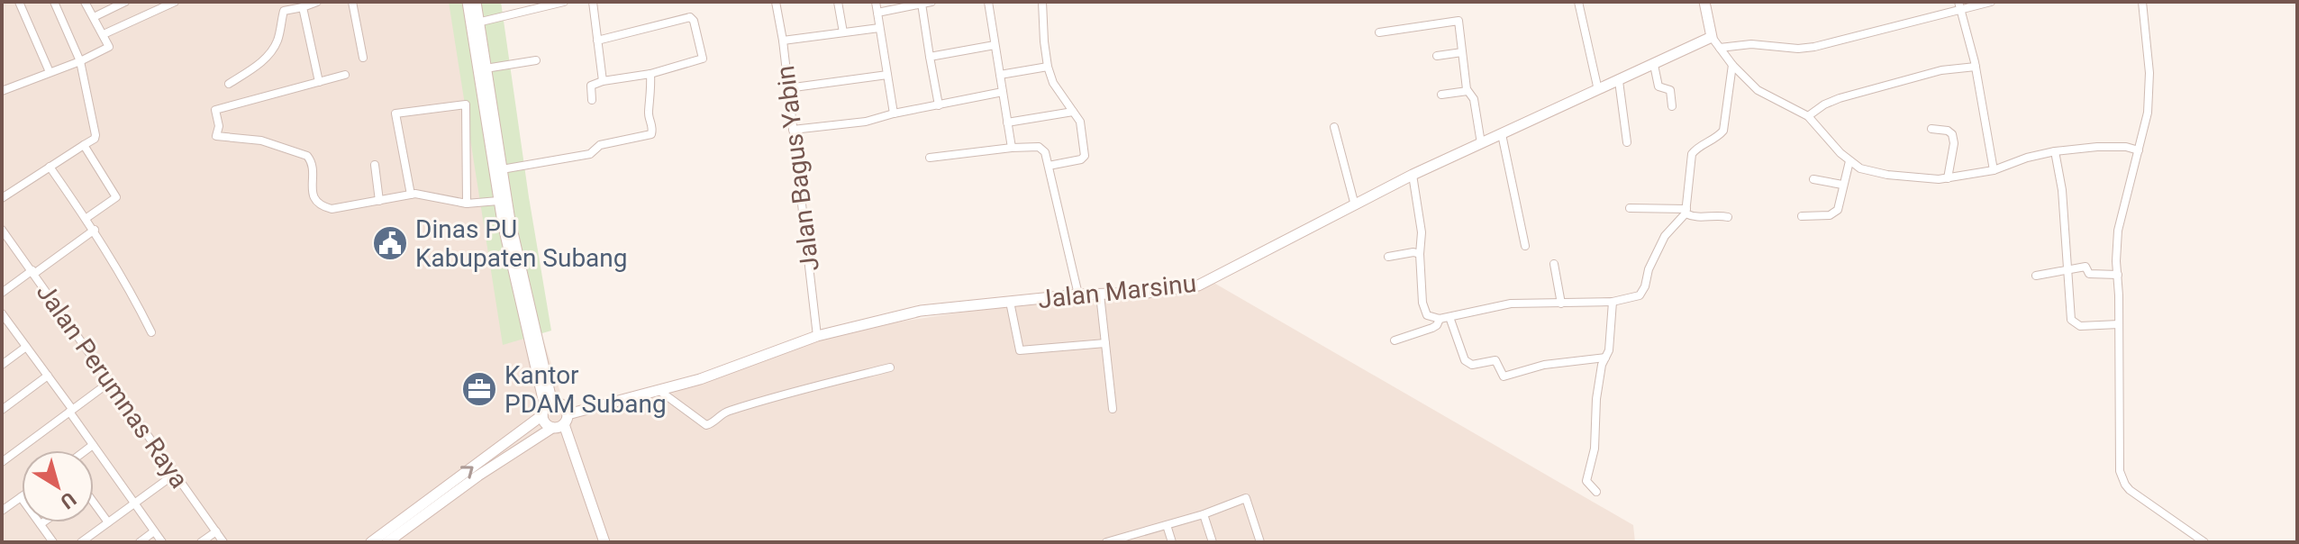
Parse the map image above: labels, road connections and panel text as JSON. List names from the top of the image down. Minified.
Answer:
{"streets":{"street":["Jalan Bagus Yabin","Jalan Marsinu","Jalan Perumnas Raya"]},"crossings":[["Jalan Bagus Yabin","Jalan Marsinu"]],"places":{"public building":["Dinas PU Kabupaten Subang"],"office":["Kantor PDAM Subang"]},"north":"bottom right"}
